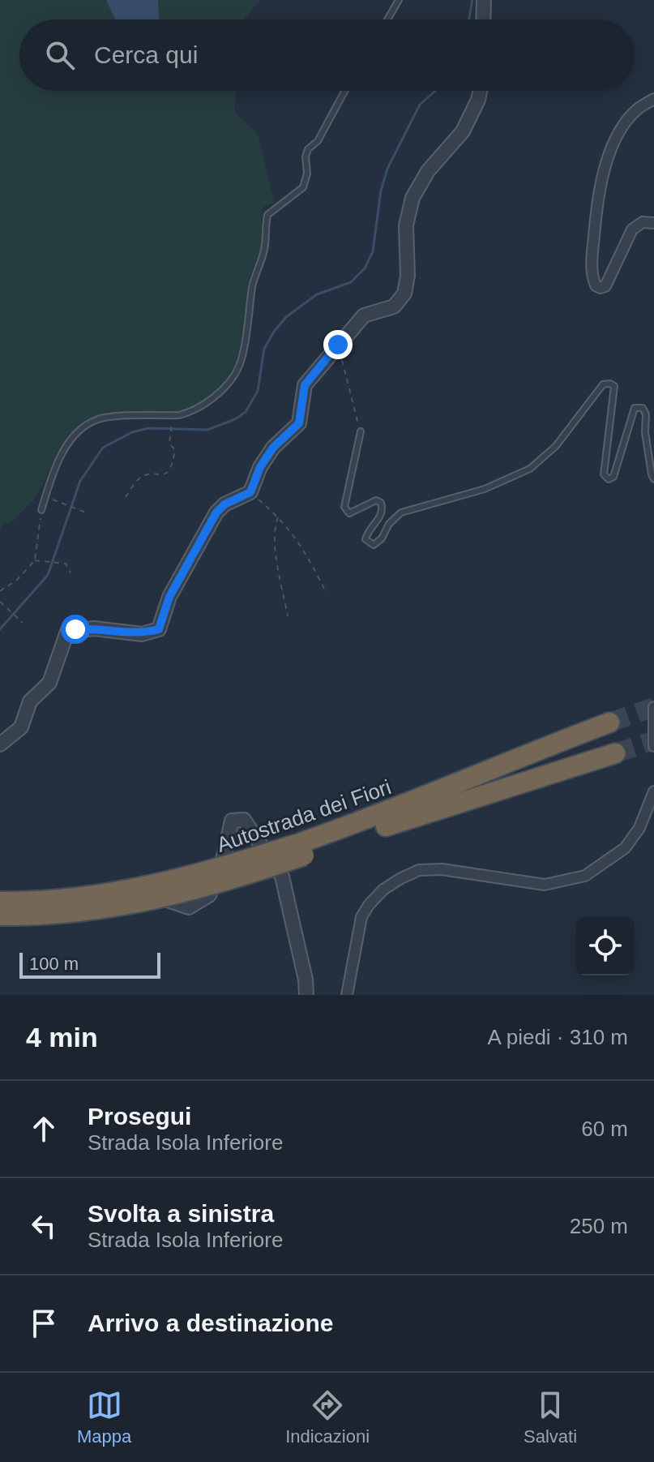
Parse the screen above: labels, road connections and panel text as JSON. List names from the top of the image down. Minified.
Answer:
{"streets":{"highway":["Autostrada dei Fiori"]},"scale_bar":"100 m","page":{"search":"Cerca qui","scale":"100 m","heading":["4 min","A piedi · 310 m"],"list":[["Prosegui","Strada Isola Inferiore","60 m"],["Svolta a sinistra","Strada Isola Inferiore","250 m"],"Arrivo a destinazione"],"nav":["Mappa","Indicazioni","Salvati"]}}
